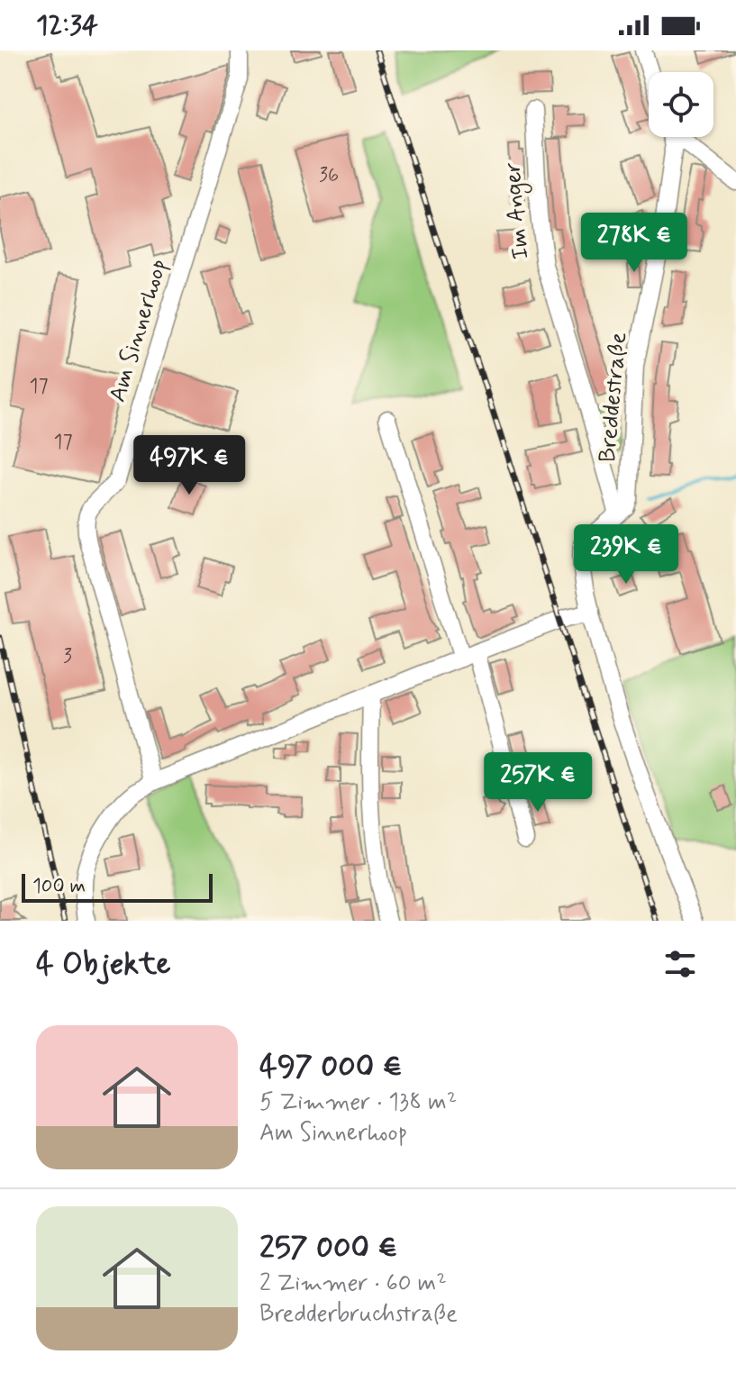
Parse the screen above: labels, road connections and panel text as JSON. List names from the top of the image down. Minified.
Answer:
{"streets":{"street":["Im Anger","Am Sinnerhoop","Breddestraße"]},"crossings":[["Im Anger","Breddestraße"]],"house_numbers":["36","17","17","3"],"scale_bar":"100 m","page":{"status":"12:34","price":["278K €","497K €","239K €","257K €"],"scale":"100 m","heading":"4 Objekte","list":[{"name":"497 000 €","note":"5 Zimmer · 138 m² · Am Sinnerhoop"},{"name":"257 000 €","note":"2 Zimmer · 60 m² · Bredderbruchstraße"}]}}
